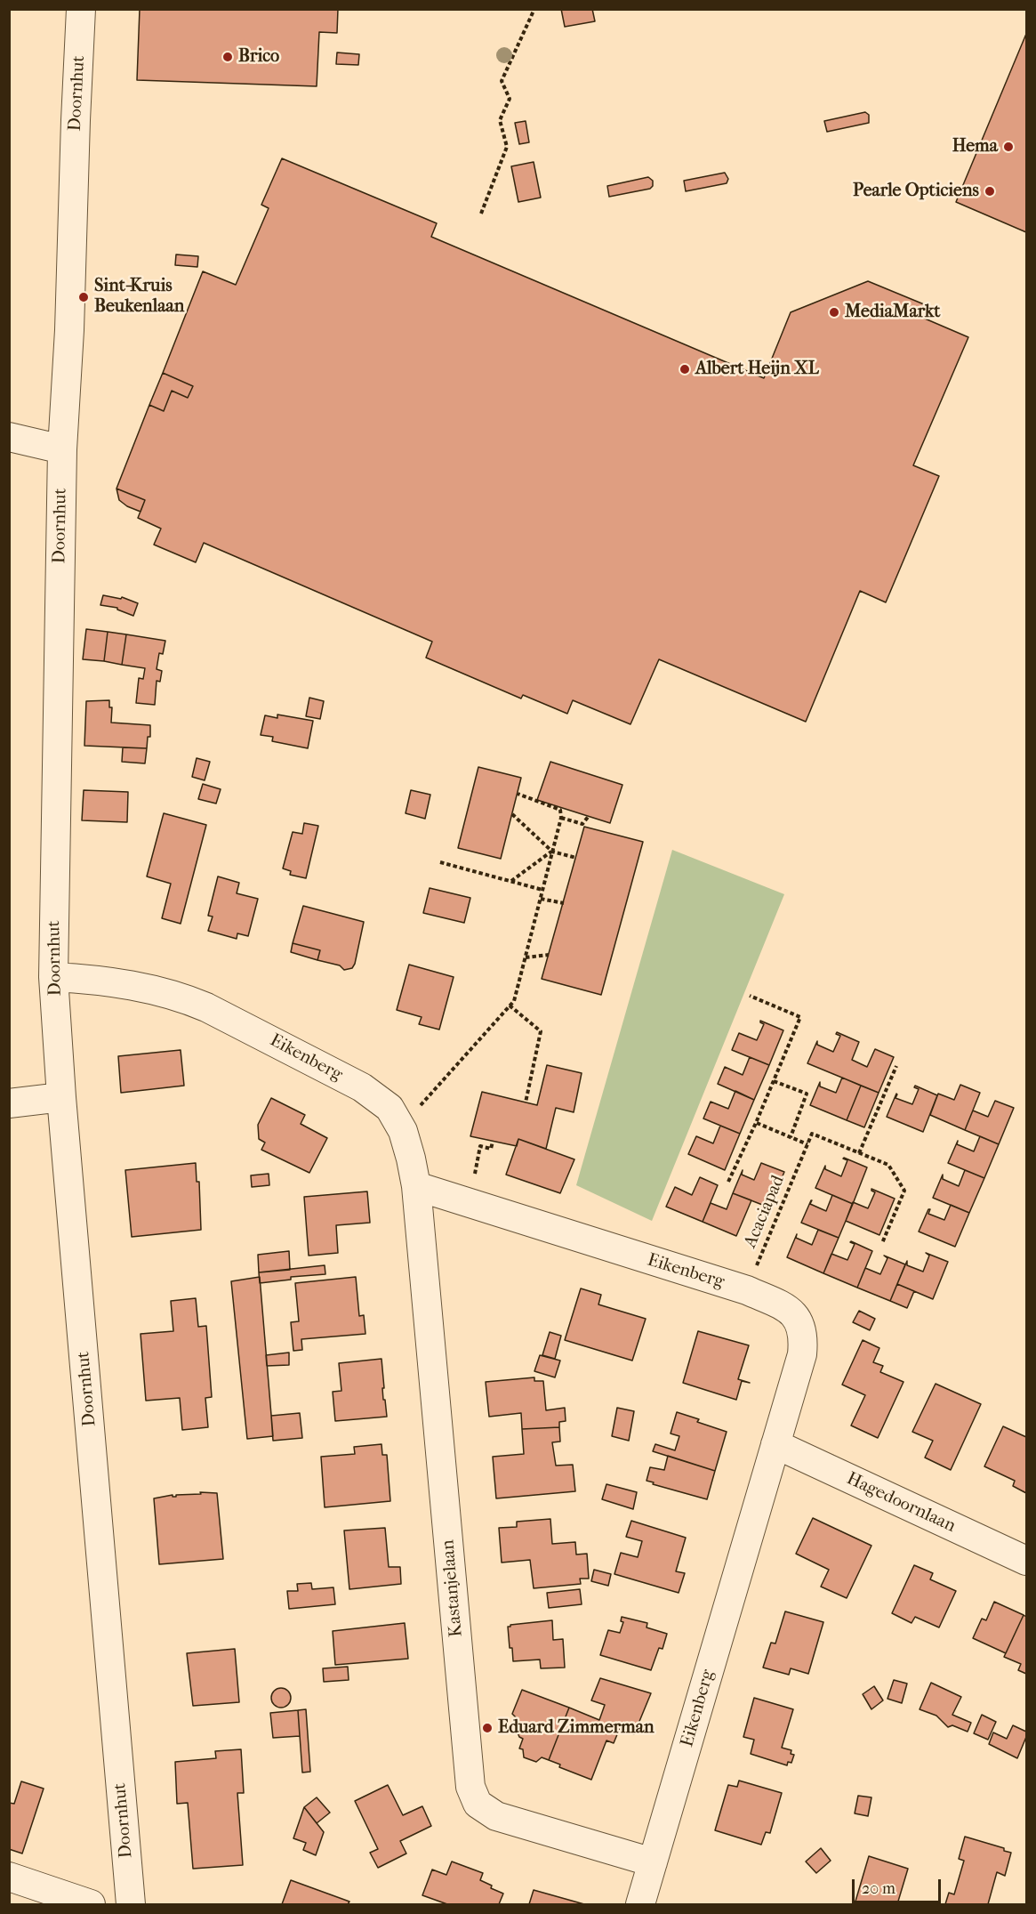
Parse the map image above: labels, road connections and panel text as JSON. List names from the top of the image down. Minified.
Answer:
{"streets":{"street":["Doornhut","Eikenberg","Hagedoornlaan","Kastanjelaan"],"path":["Acaciapad"]},"crossings":[["Doornhut","Eikenberg"],["Eikenberg","Acaciapad"],["Eikenberg","Hagedoornlaan"],["Eikenberg","Kastanjelaan"]],"places":["Brico","Hema","Pearle Opticiens","Sint-Kruis Beukenlaan","MediaMarkt","Albert Heijn XL","Eduard Zimmerman"],"scale_bar":"20 m"}
